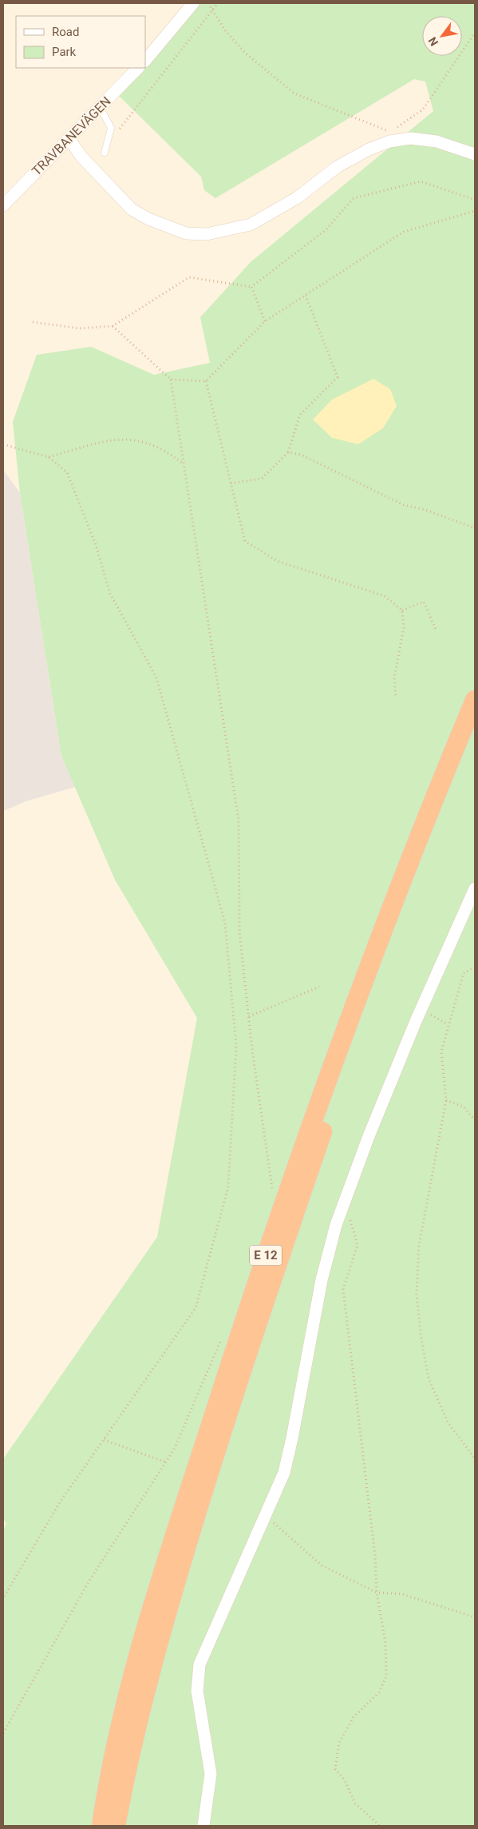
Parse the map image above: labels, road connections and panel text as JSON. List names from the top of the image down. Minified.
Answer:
{"streets":{"highway":["E 12"],"street":["TRAVBANEVÄGEN"]},"legend":["Road","Park"],"north":"bottom left"}
